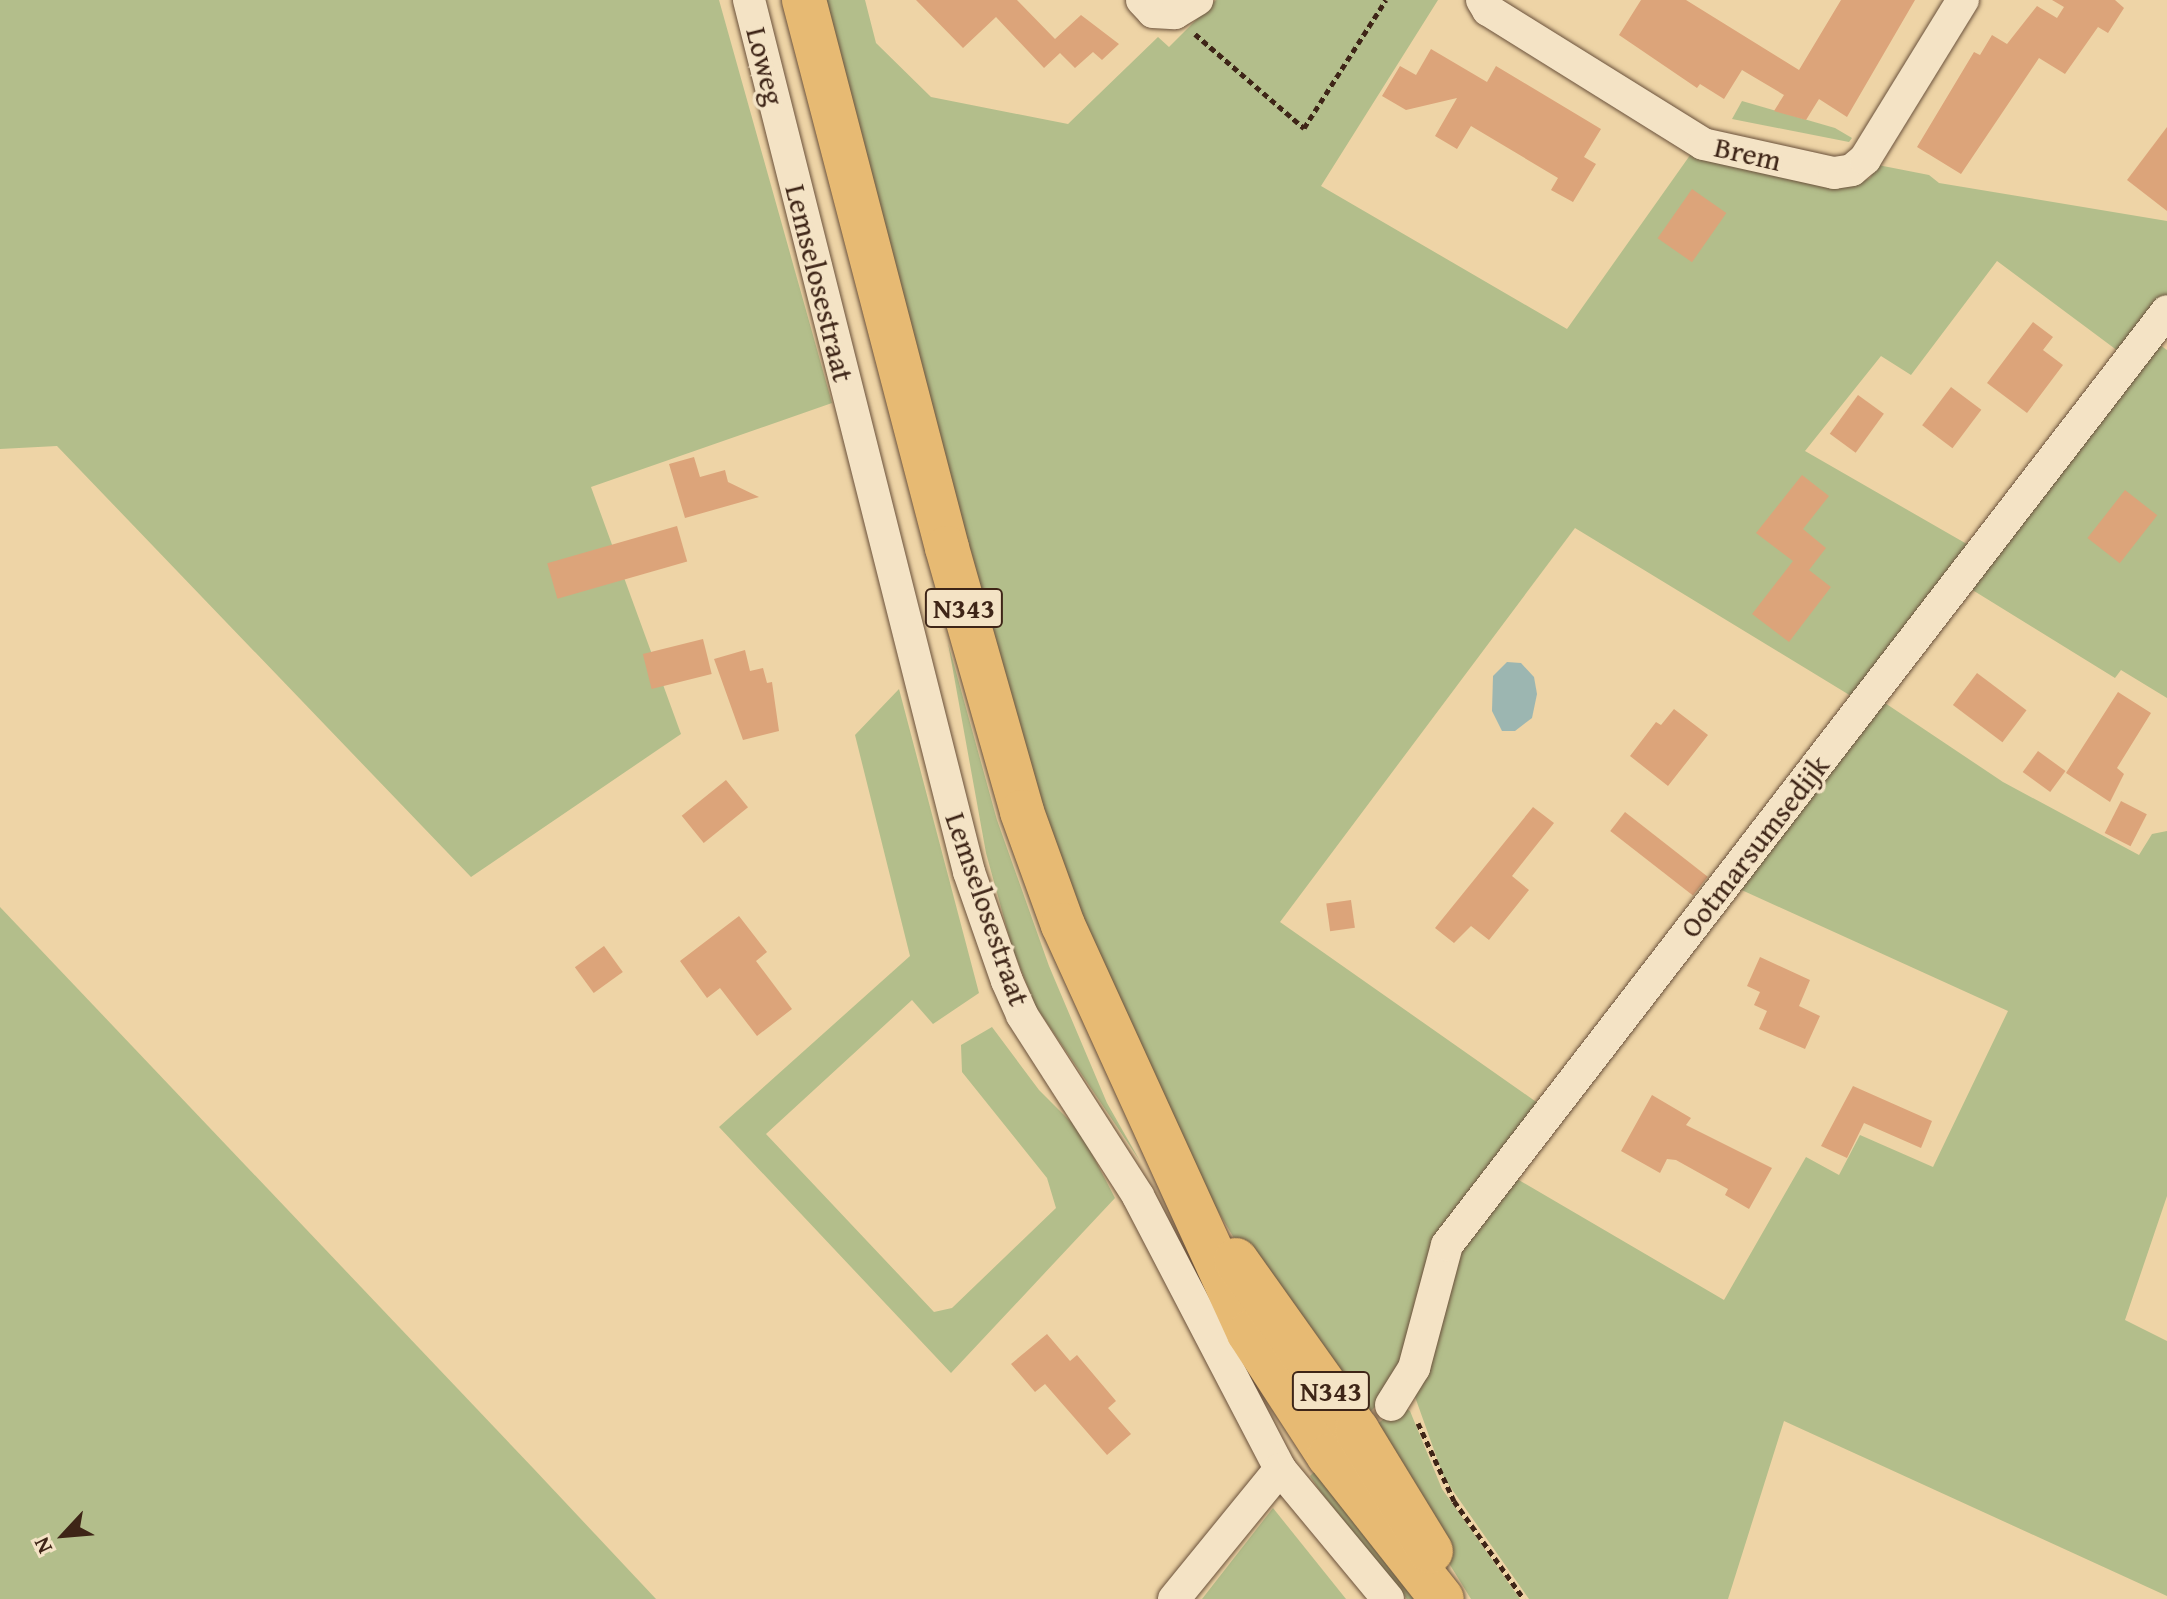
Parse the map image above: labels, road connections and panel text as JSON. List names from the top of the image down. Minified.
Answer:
{"streets":{"main road":["N343"],"street":["Loweg","Brem","Lemselosestraat","Ootmarsumsedijk"]},"crossings":[["Loweg","Lemselosestraat"]],"north":"bottom left"}
